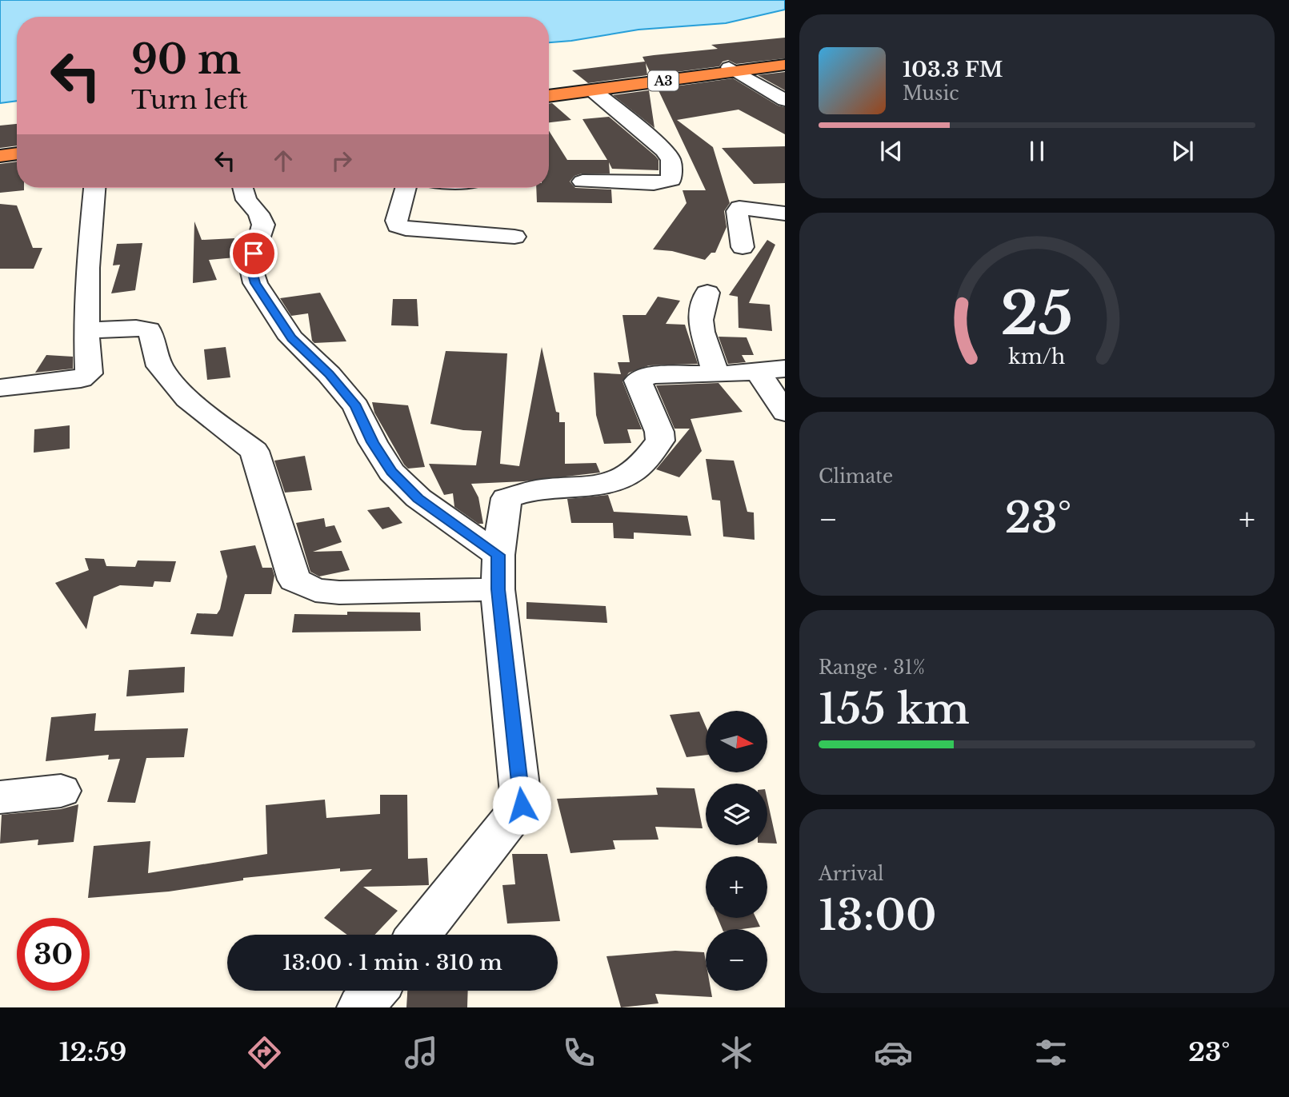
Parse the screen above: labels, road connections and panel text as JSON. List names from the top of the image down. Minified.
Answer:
{"streets":{"highway":["A3"]},"north":"right","page":{"turn":["90 m","Turn left"],"song":["103.3 FM","Music"],"tile":["Climate",["Range · 31%","155 km"],["Arrival","13:00"]],"heat":["−","23°","+"],"map_buttons":["+","−"],"limit":"30","trip":"13:00 · 1 min · 310 m","tabs":["12:59","23°"],"gauge":["25","km/h"]}}
